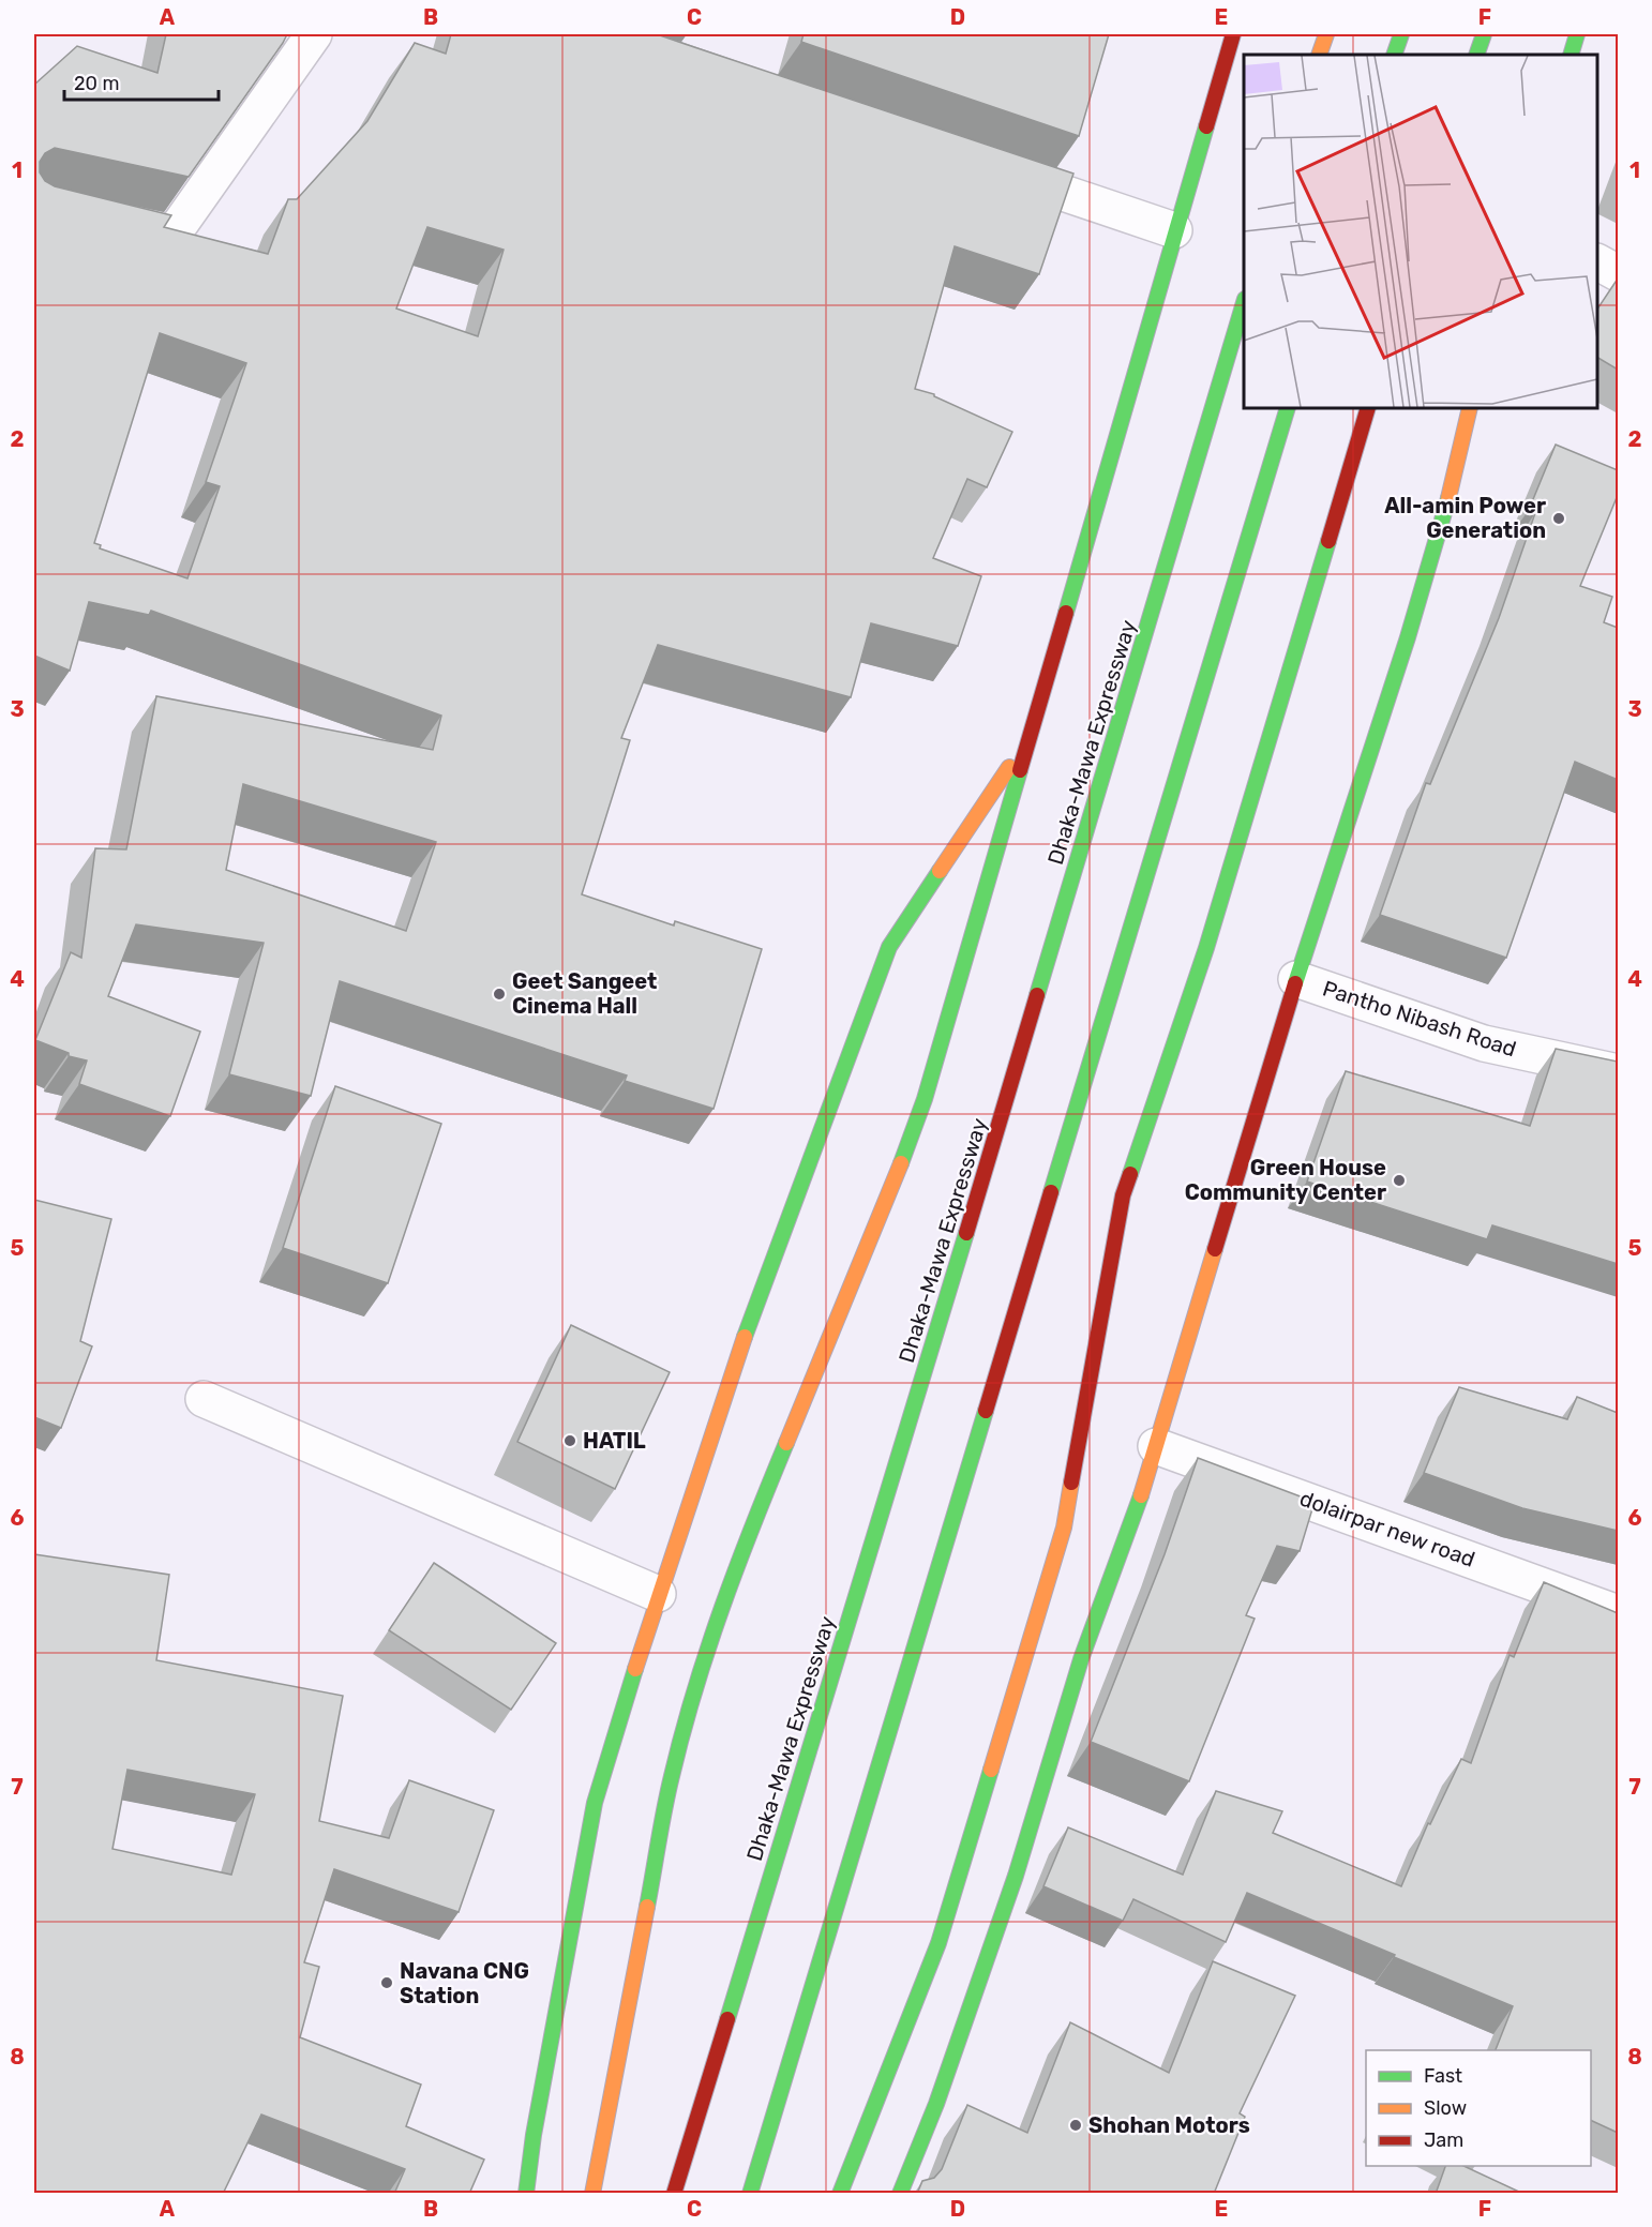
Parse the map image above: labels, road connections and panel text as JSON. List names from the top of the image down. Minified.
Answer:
{"streets":{"highway":["Dhaka-Mawa Expressway"],"street":["Pantho Nibash Road","dolairpar new road"]},"places":["All-amin Power Generation","Geet Sangeet Cinema Hall","Green House Community Center","HATIL","Navana CNG Station","Shohan Motors"],"legend":["Fast","Slow","Jam"],"scale_bar":"20 m","grid":{"columns":["A","B","C","D","E","F"],"rows":["1","2","3","4","5","6","7","8"]}}
